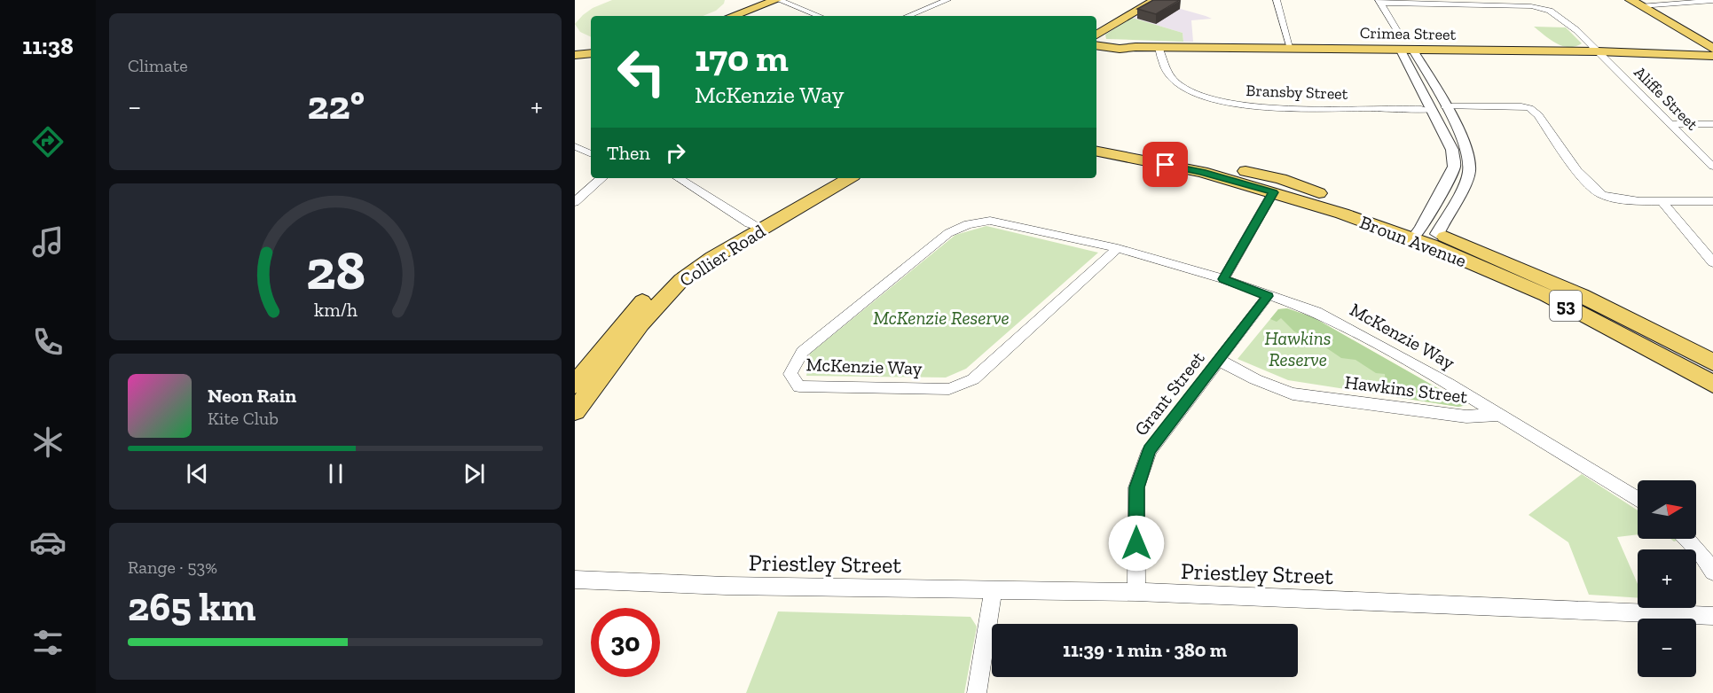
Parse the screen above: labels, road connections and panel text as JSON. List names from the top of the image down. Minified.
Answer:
{"streets":{"main road":["Crimea Street","Broun Avenue","Collier Road","53"],"street":["Bransby Street","Aliffe Street","McKenzie Way","Hawkins Street","Grant Street","Priestley Street"]},"crossings":[["Crimea Street","Bransby Street"],["Crimea Street","Aliffe Street"],["McKenzie Way","Hawkins Street"],["McKenzie Way","Grant Street"],["Hawkins Street","Grant Street"],["Grant Street","Priestley Street"]],"parks":["McKenzie Reserve","Hawkins Reserve"],"north":"right","page":{"tabs":"11:38","tile":["Climate",["Range · 53%","265 km"]],"turn":["170 m","McKenzie Way"],"heat":["−","22°","+"],"then":"Then","song":["Neon Rain","Kite Club"],"map_buttons":["+","−"],"limit":"30","trip":"11:39 · 1 min · 380 m","gauge":["28","km/h"]}}
